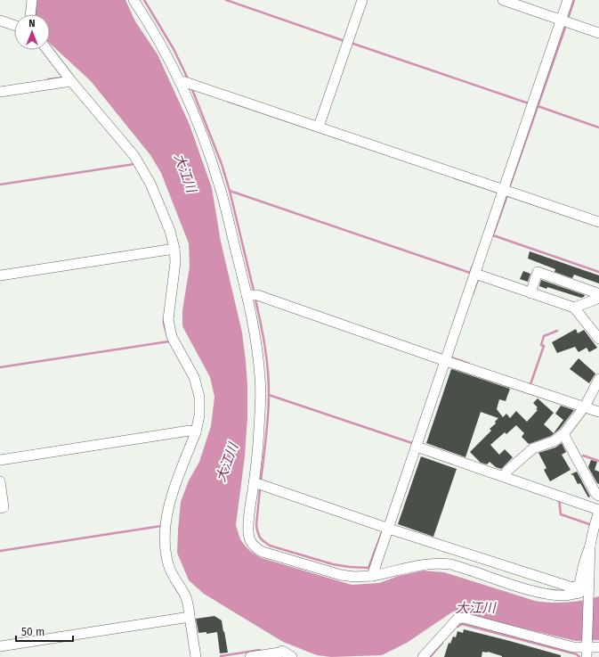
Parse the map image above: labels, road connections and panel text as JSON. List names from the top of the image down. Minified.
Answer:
{"water":["大江川"],"scale_bar":"50 m","north":"top"}
